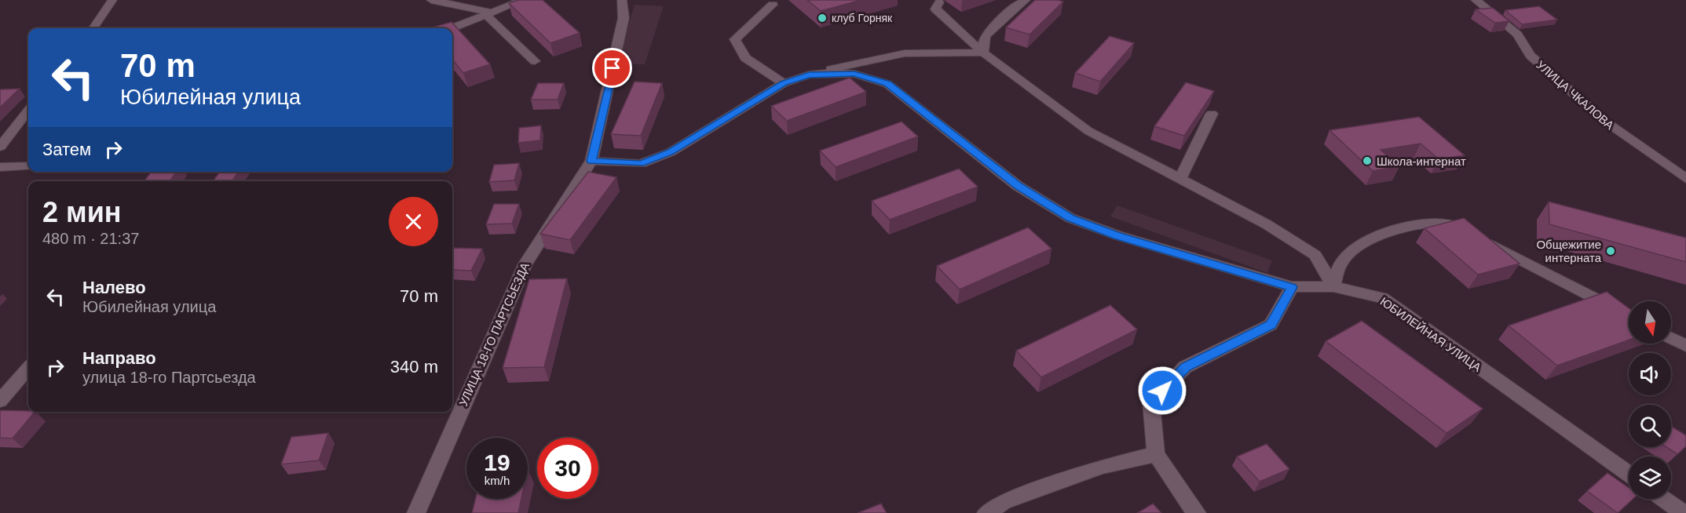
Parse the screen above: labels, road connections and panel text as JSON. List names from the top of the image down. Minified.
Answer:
{"streets":{"street":["УЛИЦА ЧКАЛОВА","УЛИЦА 18-ГО ПАРТСЬЕЗДА","ЮБИЛЕЙНАЯ УЛИЦА"]},"crossings":[["УЛИЦА 18-ГО ПАРТСЬЕЗДА","ЮБИЛЕЙНАЯ УЛИЦА"]],"places":["клуб Горняк","Школа-интернат","Общежитие интерната"],"north":"bottom","page":{"turn":["70 m","Юбилейная улица"],"then":"Затем","heading":["2 мин","480 m · 21:37"],"list":[{"name":"Налево","note":"Юбилейная улица","value":"70 m"},{"name":"Направо","note":"улица 18-го Партсьезда","value":"340 m"}],"speed":"19 km/h","limit":"30"}}
